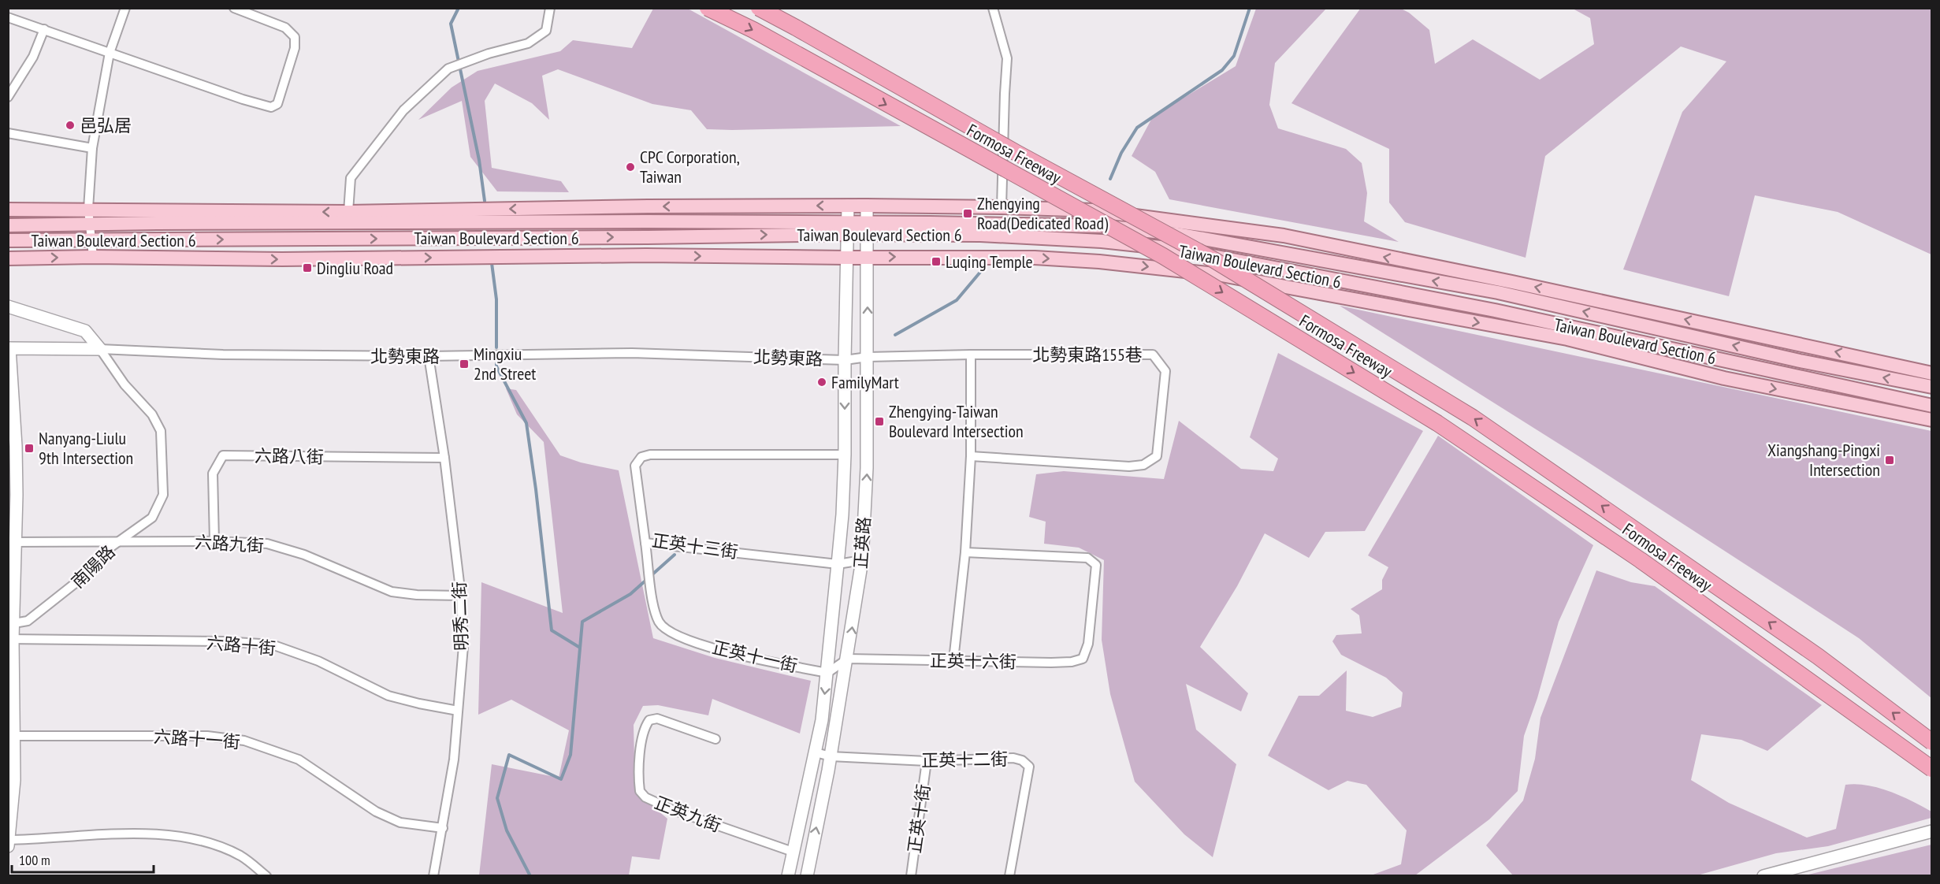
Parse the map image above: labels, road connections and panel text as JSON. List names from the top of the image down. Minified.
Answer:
{"streets":{"highway":["Formosa Freeway"],"main road":["Taiwan Boulevard Section 6"],"street":["北勢東路155巷","北勢東路","六路八街","正英路","六路九街","正英十三街","南陽路","明秀二街","六路十街","正英十一街","正英十六街","六路十一街","正英十二街","正英九街","正英十街"]},"crossings":[["Taiwan Boulevard Section 6","正英路"],["北勢東路155巷","北勢東路"],["北勢東路","正英路"],["北勢東路","南陽路"],["北勢東路","明秀二街"],["六路八街","六路九街"],["六路八街","明秀二街"],["正英路","正英十三街"],["正英路","正英十一街"],["正英路","正英十六街"],["正英路","正英十二街"],["正英路","正英九街"],["六路九街","南陽路"],["六路九街","明秀二街"],["正英十三街","正英十一街"],["明秀二街","六路十街"],["明秀二街","六路十一街"],["正英十二街","正英十街"]],"places":{"other":["邑弘居","CPC Corporation, Taiwan","FamilyMart"],"transit":["Zhengying Road(Dedicated Road)","Luqing Temple","Dingliu Road","Mingxiu 2nd Street","Zhengying-Taiwan Boulevard Intersection","Nanyang-Liulu 9th Intersection","Xiangshang-Pingxi Intersection"]},"scale_bar":"100 m"}
